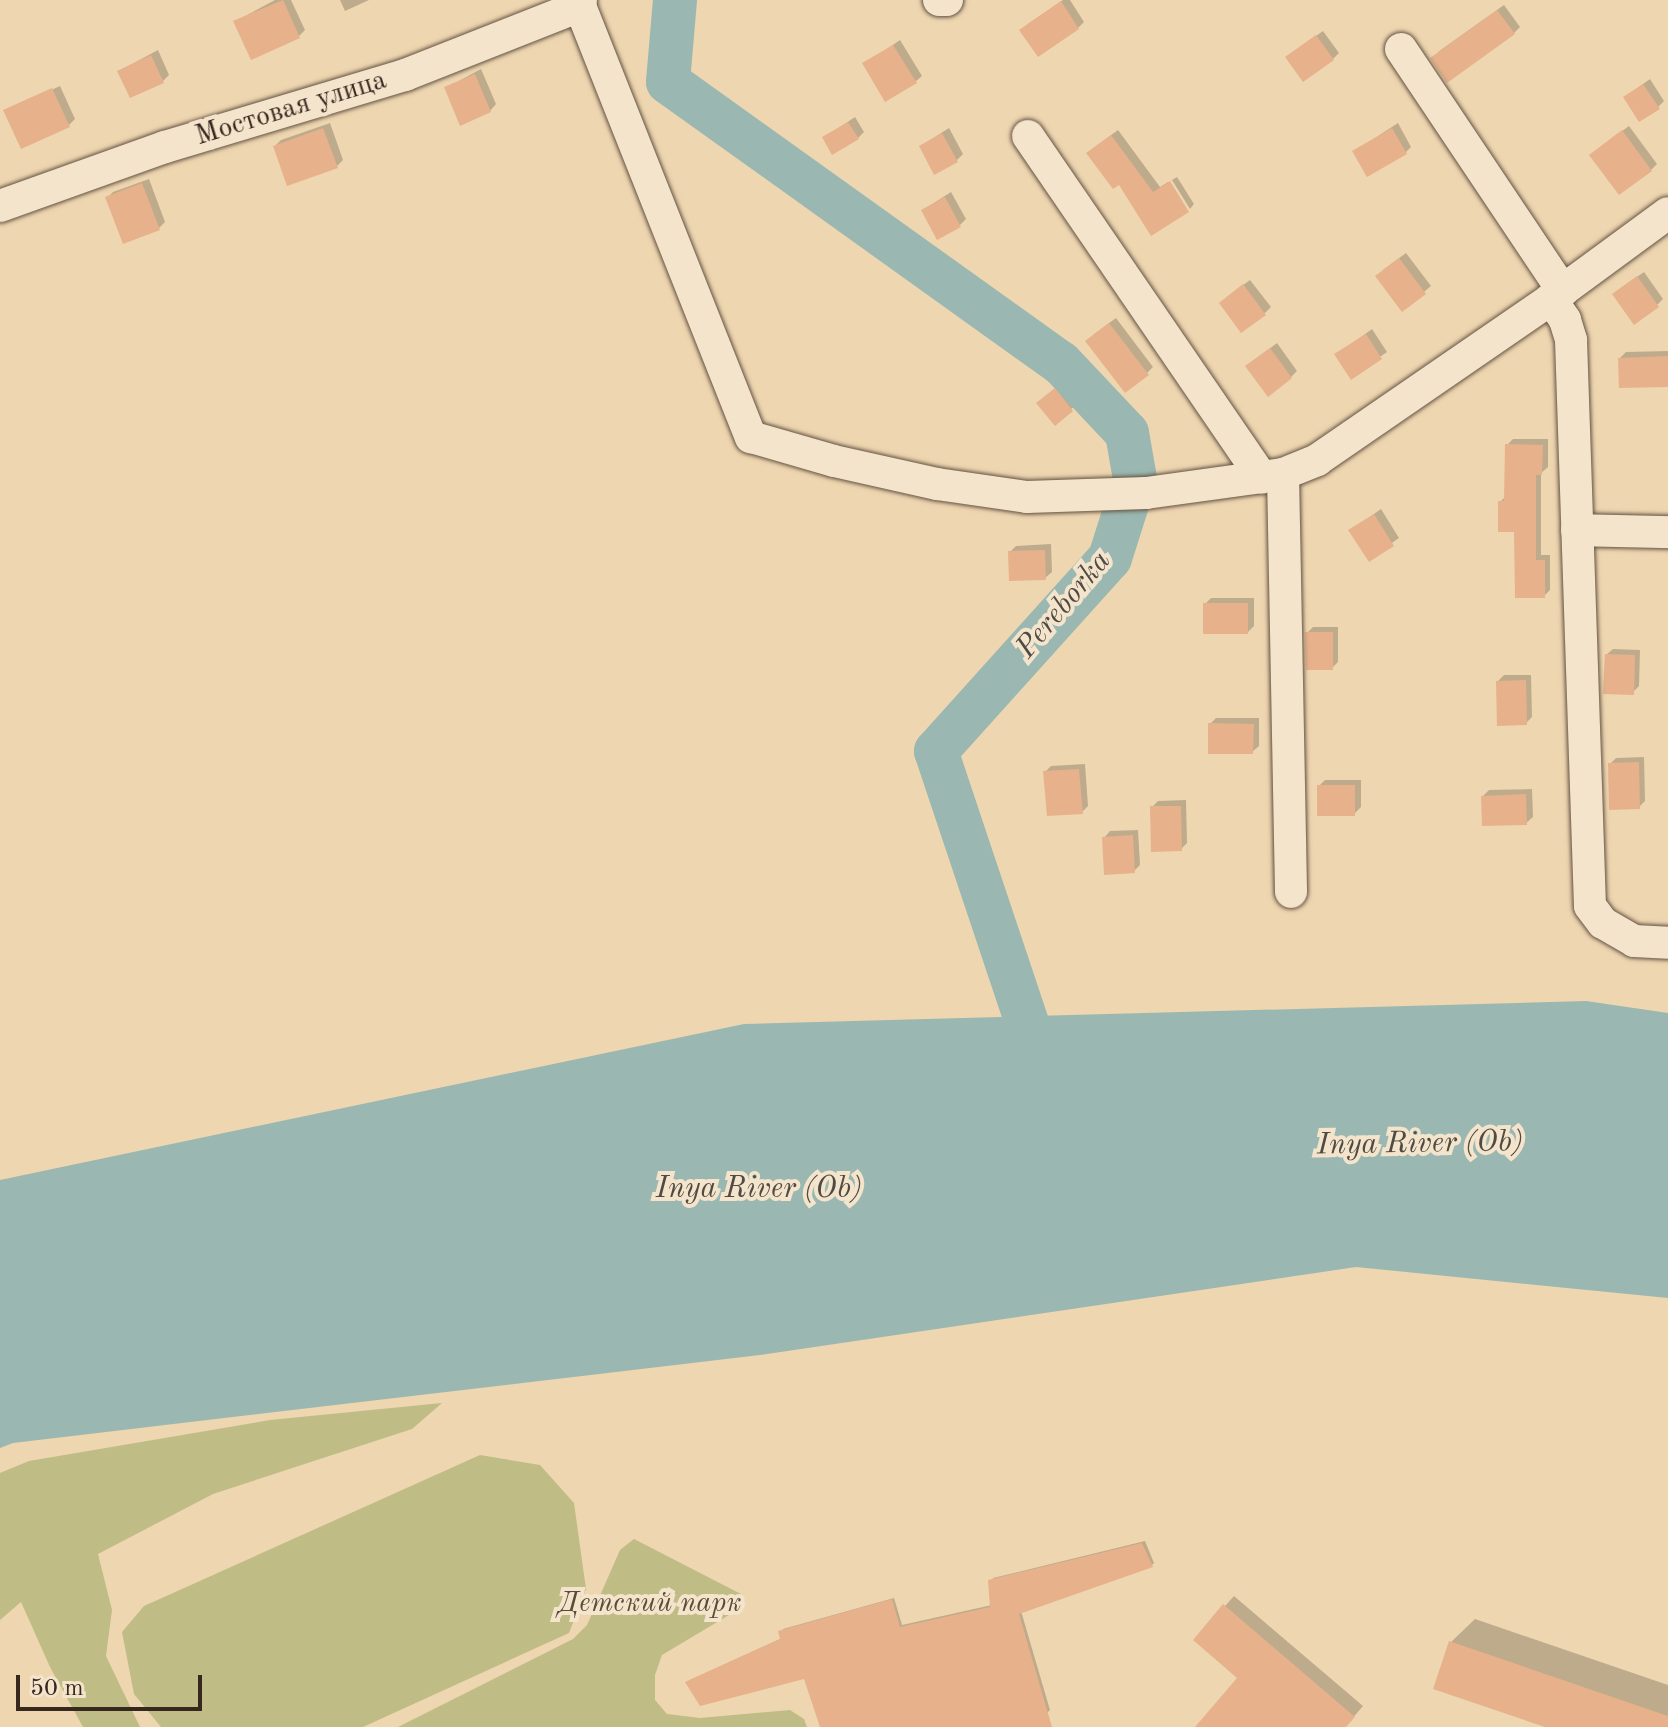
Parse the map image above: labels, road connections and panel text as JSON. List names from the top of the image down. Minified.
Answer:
{"streets":{"street":["Мостовая улица"]},"water":["Pereborka","Inya River (Ob)"],"parks":["Детский парк"],"scale_bar":"50 m"}
